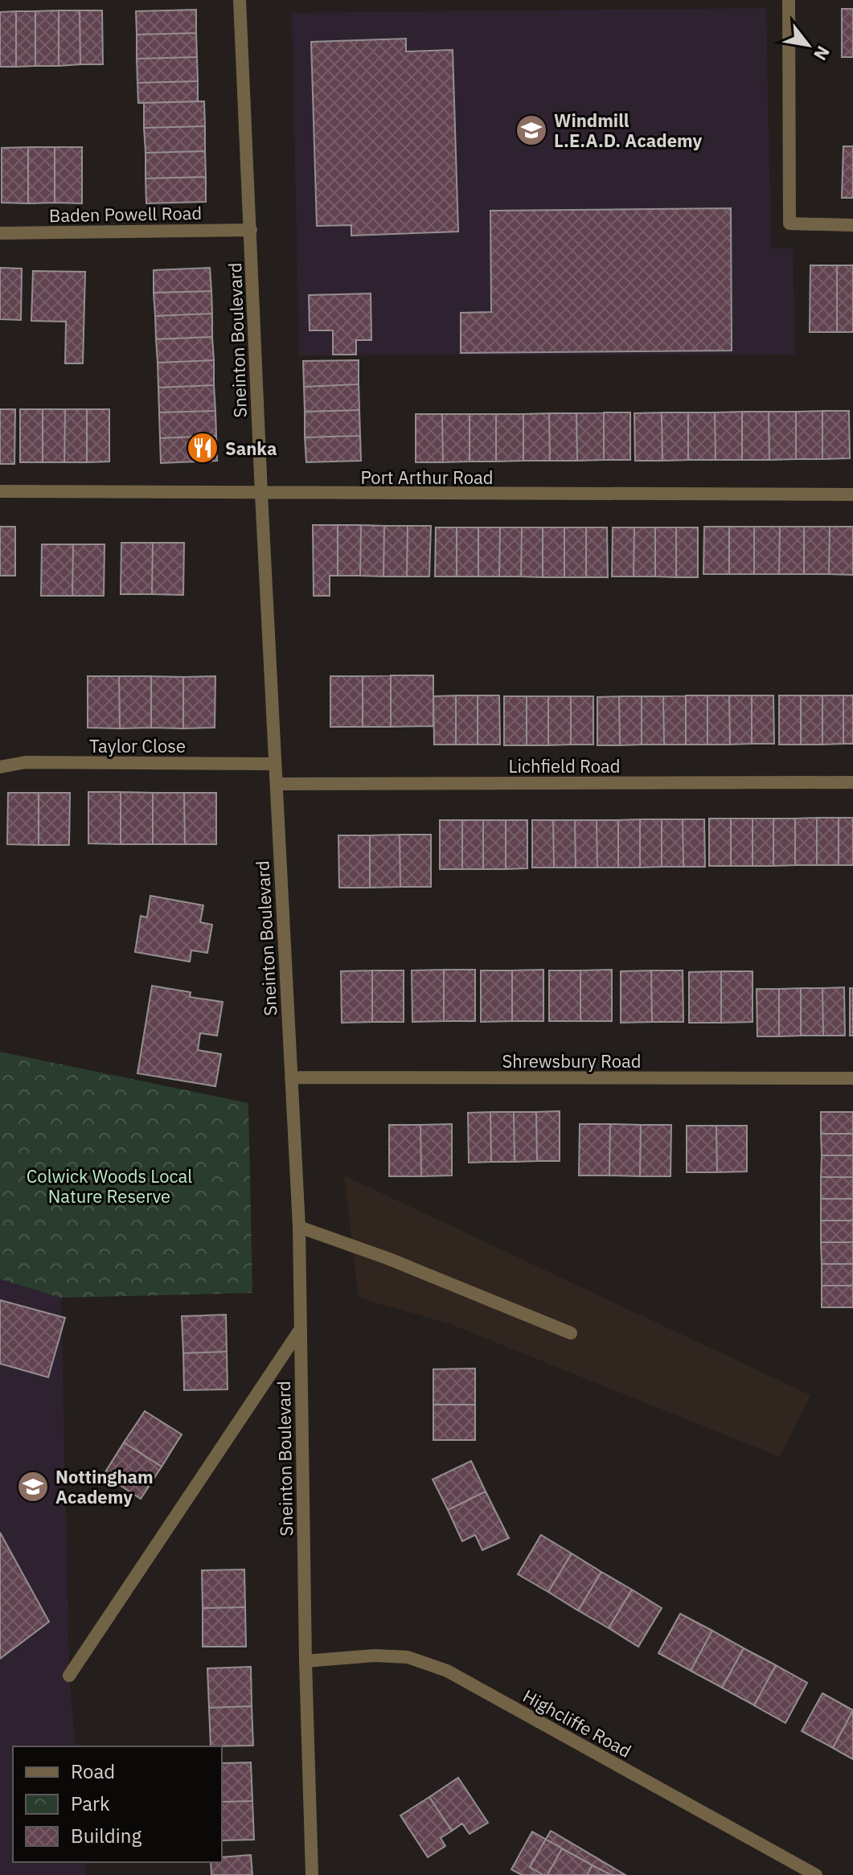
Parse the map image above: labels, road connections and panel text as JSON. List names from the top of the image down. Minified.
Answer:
{"streets":{"street":["Baden Powell Road","Sneinton Boulevard","Port Arthur Road","Taylor Close","Lichfield Road","Shrewsbury Road","Highcliffe Road"]},"crossings":[["Baden Powell Road","Sneinton Boulevard"],["Sneinton Boulevard","Port Arthur Road"],["Sneinton Boulevard","Taylor Close"],["Sneinton Boulevard","Lichfield Road"],["Sneinton Boulevard","Shrewsbury Road"],["Sneinton Boulevard","Highcliffe Road"]],"parks":["Colwick Woods Local Nature Reserve"],"places":{"school or university":["Windmill L.E.A.D. Academy","Nottingham Academy"],"restaurant":["Sanka"]},"legend":["Road","Park","Building"],"north":"bottom right"}
